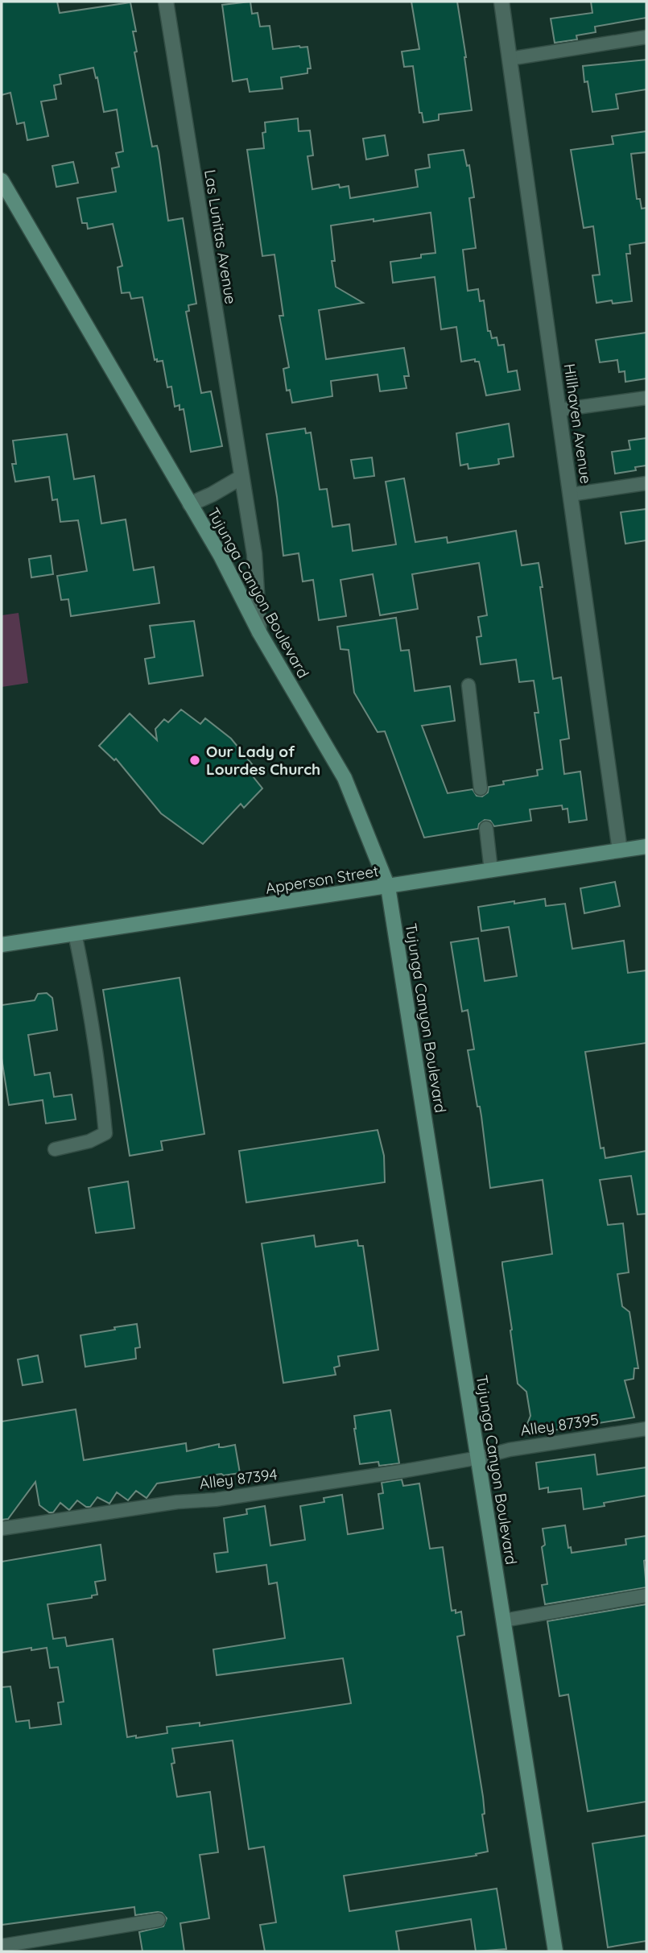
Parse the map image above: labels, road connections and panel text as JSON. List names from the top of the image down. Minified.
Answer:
{"streets":{"main road":["Tujunga Canyon Boulevard","Apperson Street"],"street":["Las Lunitas Avenue","Hillhaven Avenue"],"lane":["Alley 87395","Alley 87394"]},"crossings":[["Las Lunitas Avenue","Tujunga Canyon Boulevard"],["Hillhaven Avenue","Apperson Street"],["Tujunga Canyon Boulevard","Apperson Street"],["Tujunga Canyon Boulevard","Alley 87395"],["Tujunga Canyon Boulevard","Alley 87394"],["Alley 87395","Alley 87394"]],"places":["Our Lady of Lourdes Church"]}
